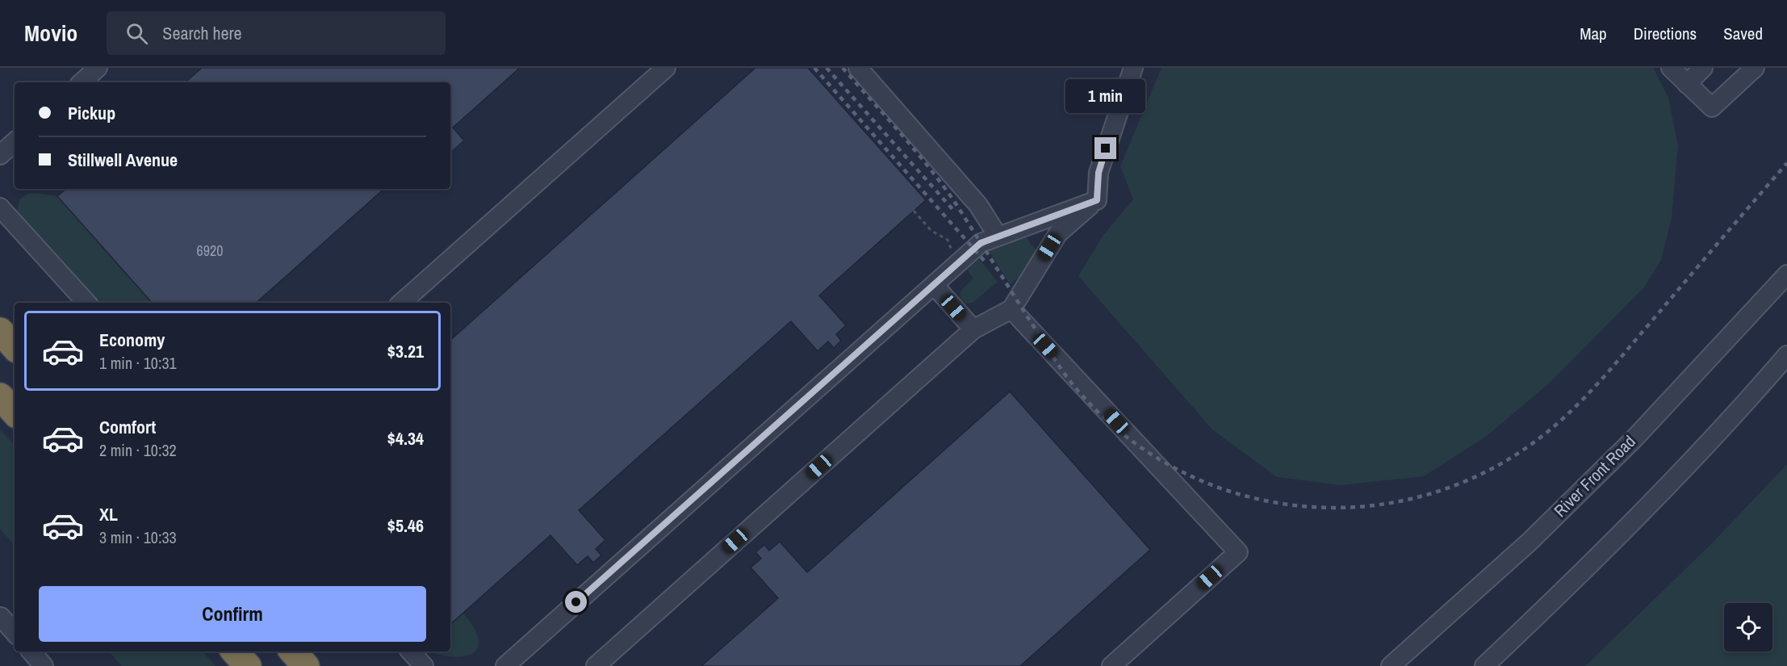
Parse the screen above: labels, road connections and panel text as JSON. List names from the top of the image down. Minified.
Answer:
{"streets":{"street":["River Front Road"]},"house_numbers":["6920"],"page":{"header":"Movio","search":"Search here","nav":["Map","Directions","Saved"],"bubble":"1 min","banner":["Pickup","Stillwell Avenue"],"list":[{"name":"Economy","note":"1 min · 10:31","value":"$3.21"},{"name":"Comfort","note":"2 min · 10:32","value":"$4.34"},{"name":"XL","note":"3 min · 10:33","value":"$5.46"}],"buttons":"Confirm"}}
